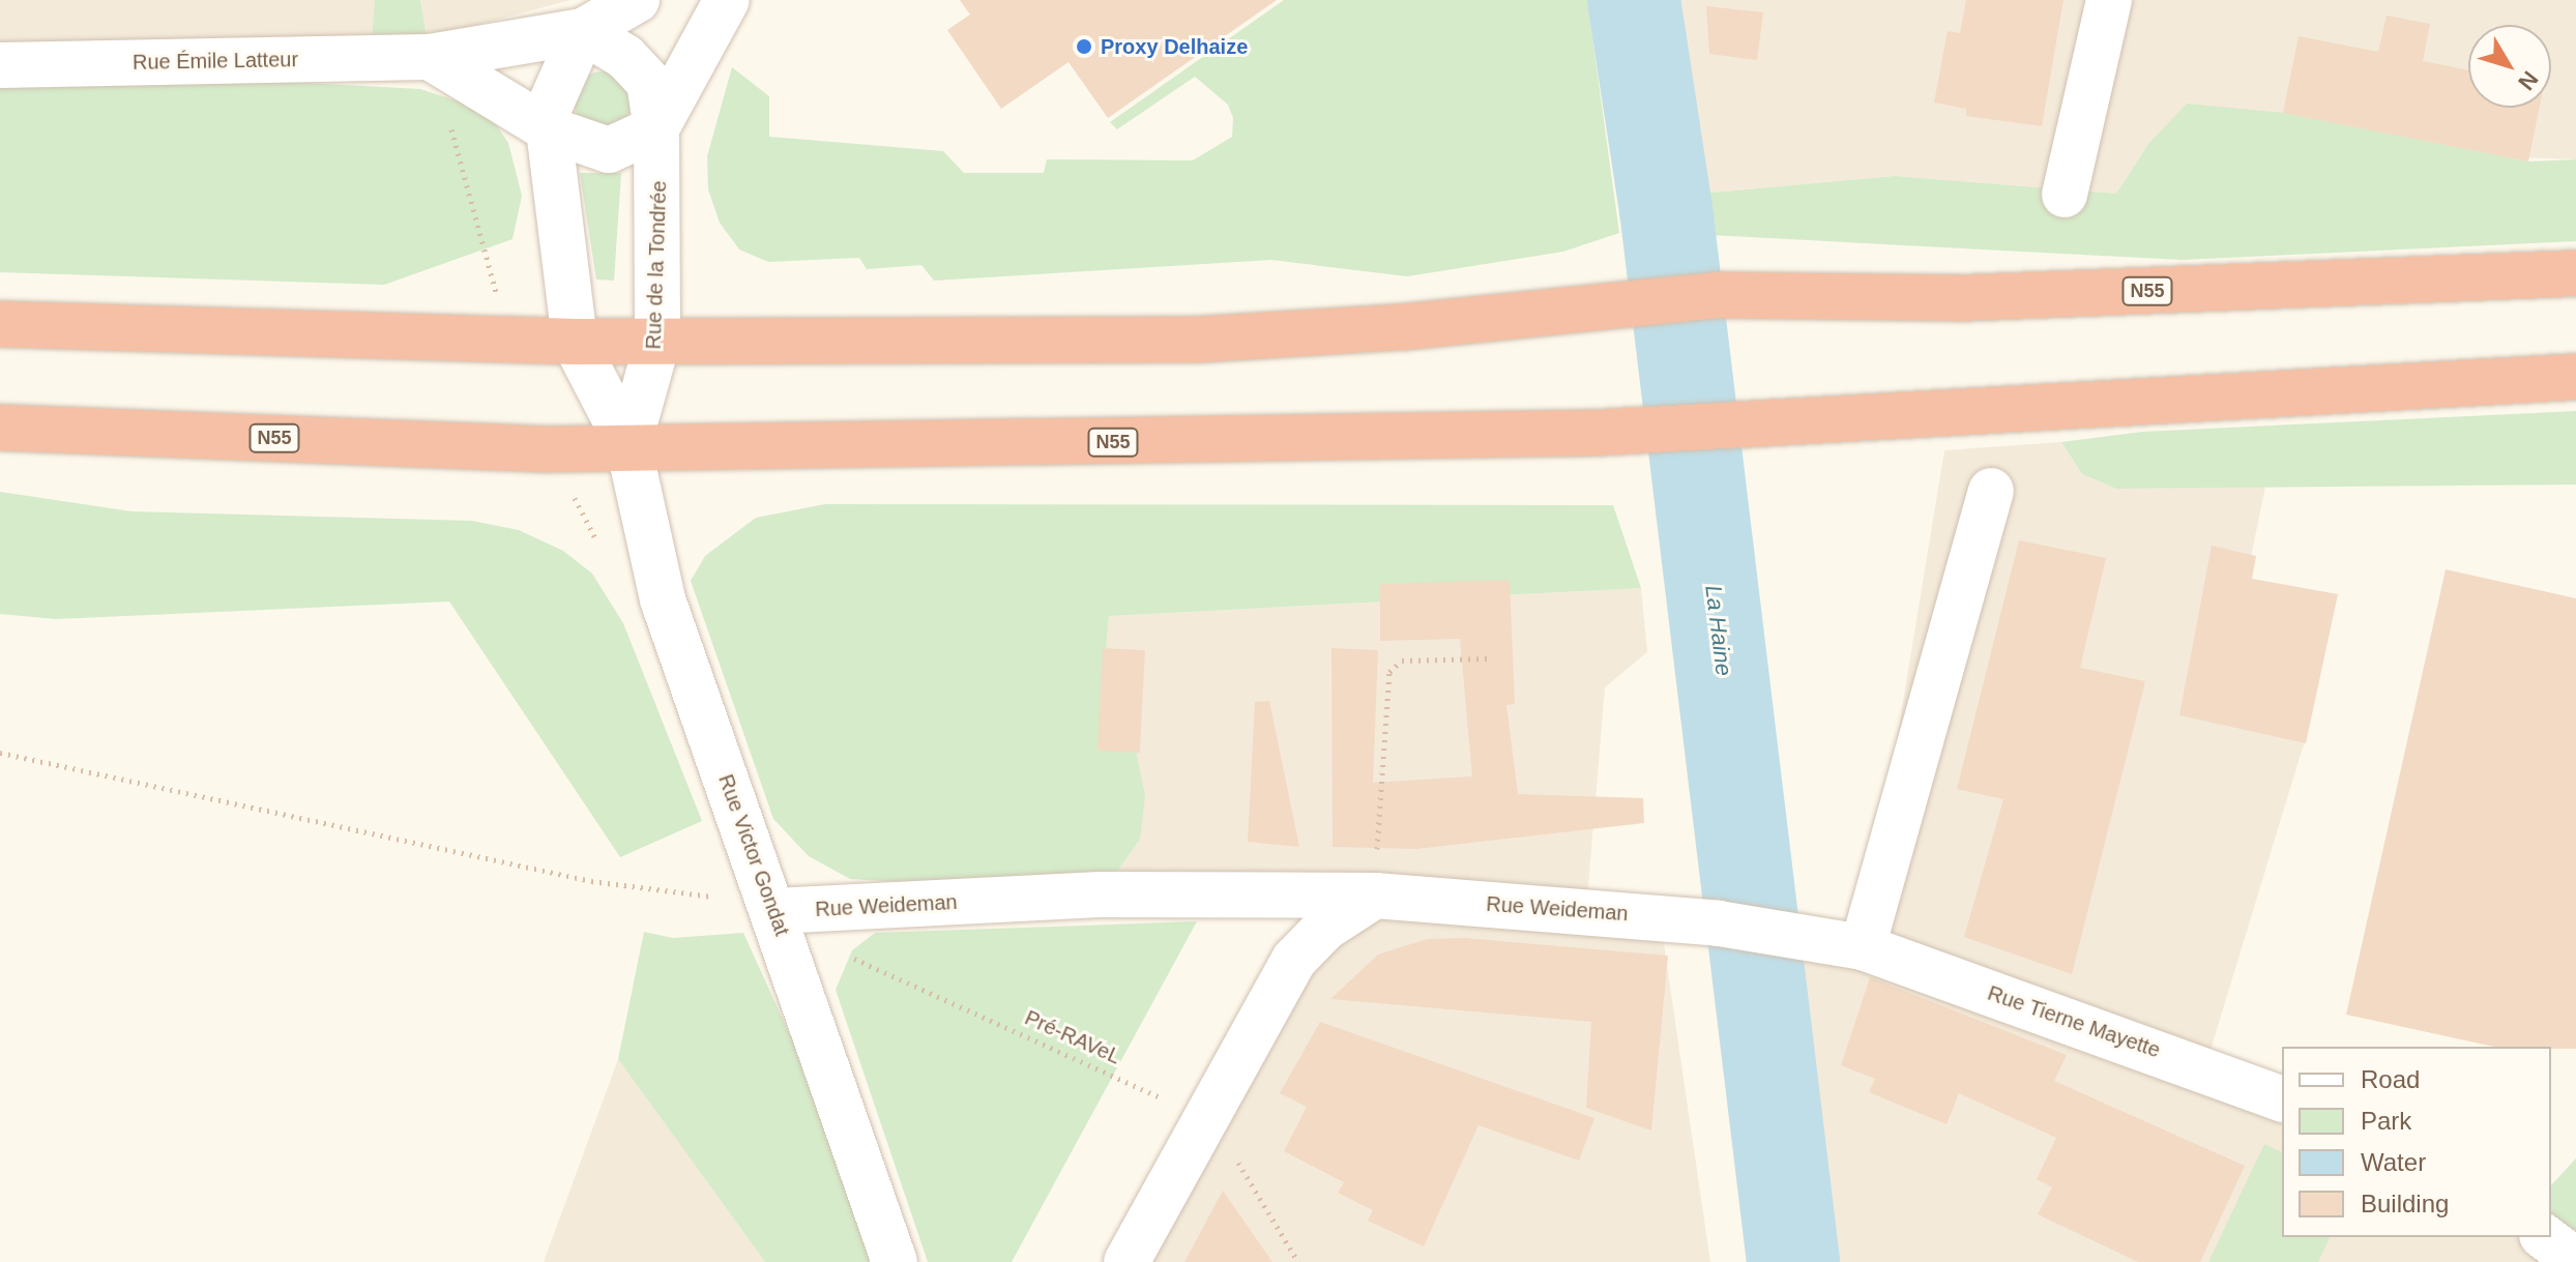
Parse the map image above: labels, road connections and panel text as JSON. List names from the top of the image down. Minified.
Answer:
{"streets":{"highway":["N55"],"street":["Rue Émile Latteur","Rue de la Tondrée","Rue Victor Gondat","Rue Weideman","Rue Tierne Mayette"],"path":["Pré-RAVeL"]},"crossings":[["Rue de la Tondrée","N55"],["Rue de la Tondrée","Rue Victor Gondat"],["N55","Rue Victor Gondat"],["Rue Victor Gondat","Rue Weideman"],["Rue Weideman","Rue Tierne Mayette"]],"water":["La Haine"],"places":["Proxy Delhaize"],"legend":["Road","Park","Water","Building"],"north":"bottom right"}
